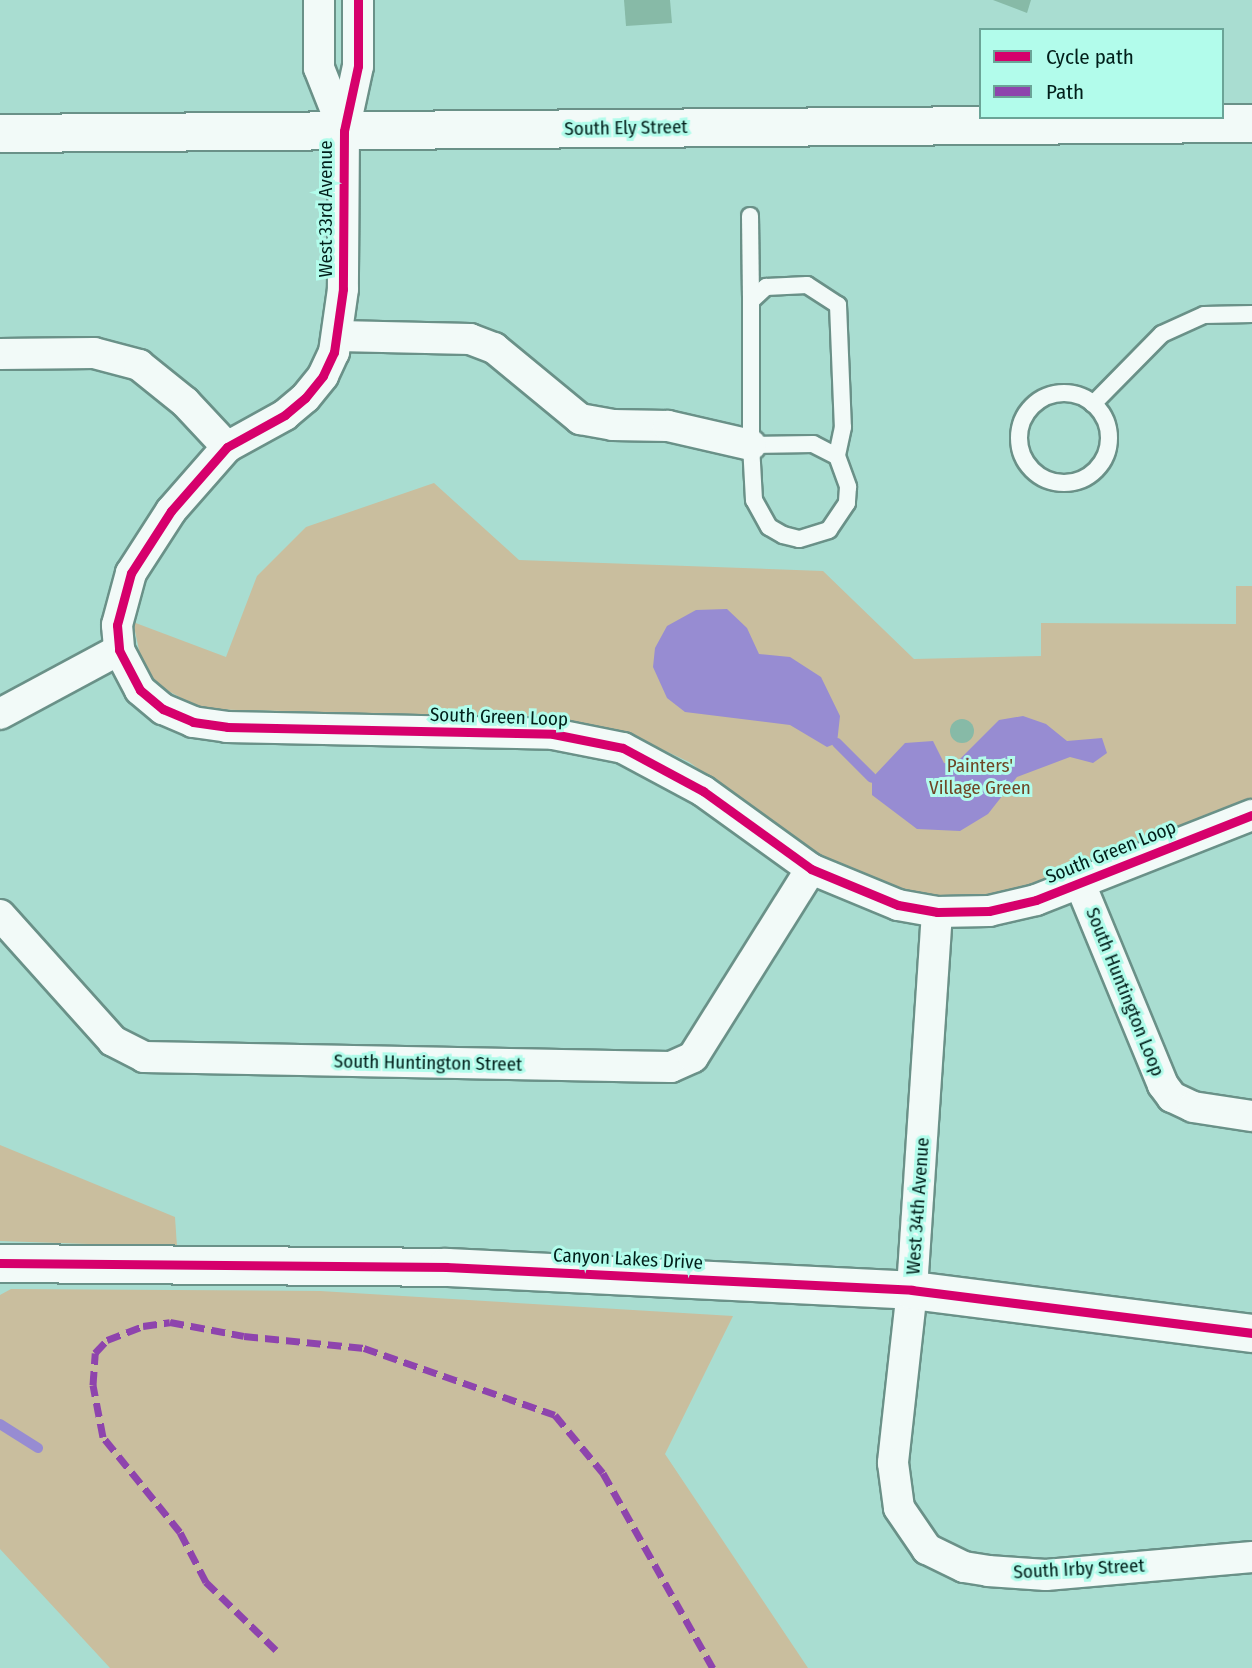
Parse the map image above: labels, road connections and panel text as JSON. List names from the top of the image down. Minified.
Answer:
{"streets":{"street":["South Ely Street","West 33rd Avenue","South Green Loop","South Huntington Loop","South Huntington Street","West 34th Avenue","Canyon Lakes Drive","South Irby Street"]},"crossings":[["South Ely Street","West 33rd Avenue"],["West 33rd Avenue","South Green Loop"],["South Green Loop","South Huntington Loop"],["South Green Loop","South Huntington Street"],["South Green Loop","West 34th Avenue"],["West 34th Avenue","Canyon Lakes Drive"],["West 34th Avenue","South Irby Street"]],"parks":["Painters' Village Green"],"legend":["Cycle path","Path"]}
